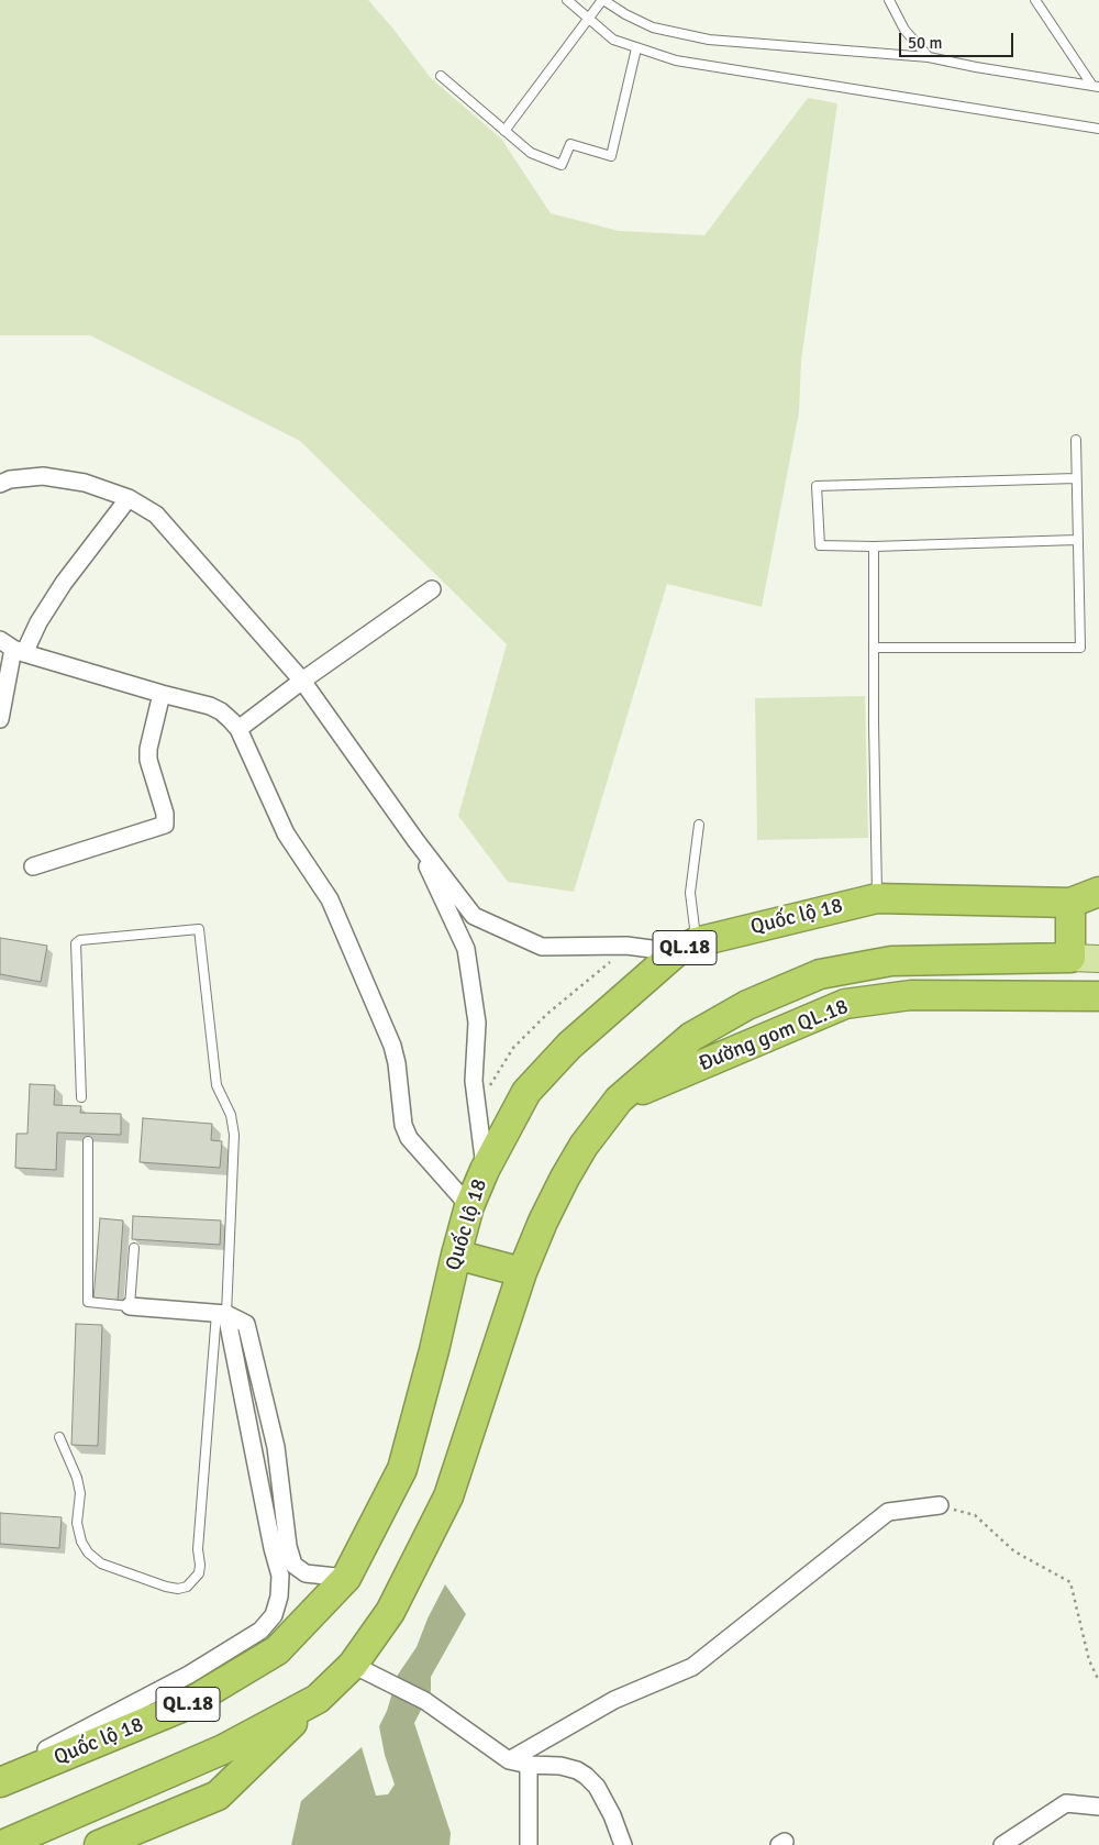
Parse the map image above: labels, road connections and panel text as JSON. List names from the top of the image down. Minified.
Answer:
{"streets":{"highway":["Quốc lộ 18","QL.18","Đường gom QL.18"]},"crossings":[["QL.18","Đường gom QL.18"]],"scale_bar":"50 m"}
